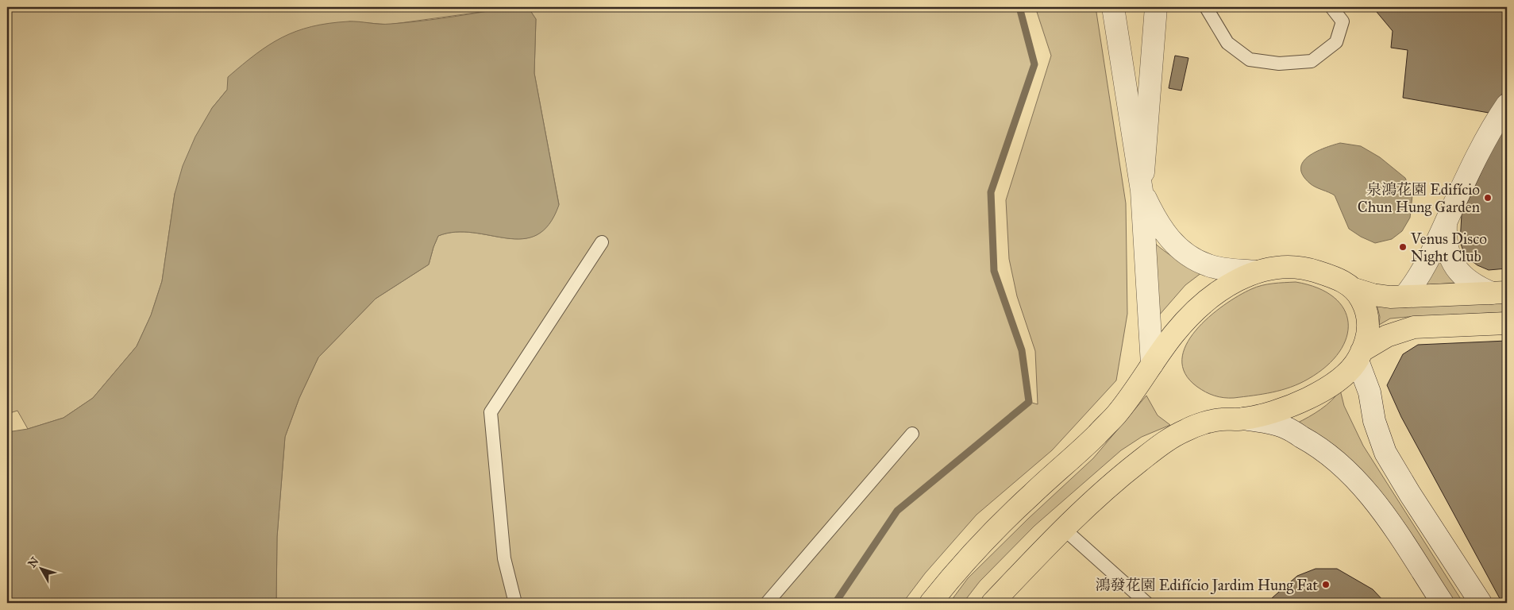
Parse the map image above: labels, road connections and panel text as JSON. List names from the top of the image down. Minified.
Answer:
{"places":["泉鴻花園 Edifício Chun Hung Garden","Venus Disco Night Club","鴻發花園 Edifício Jardim Hung Fat"],"north":"top left"}
